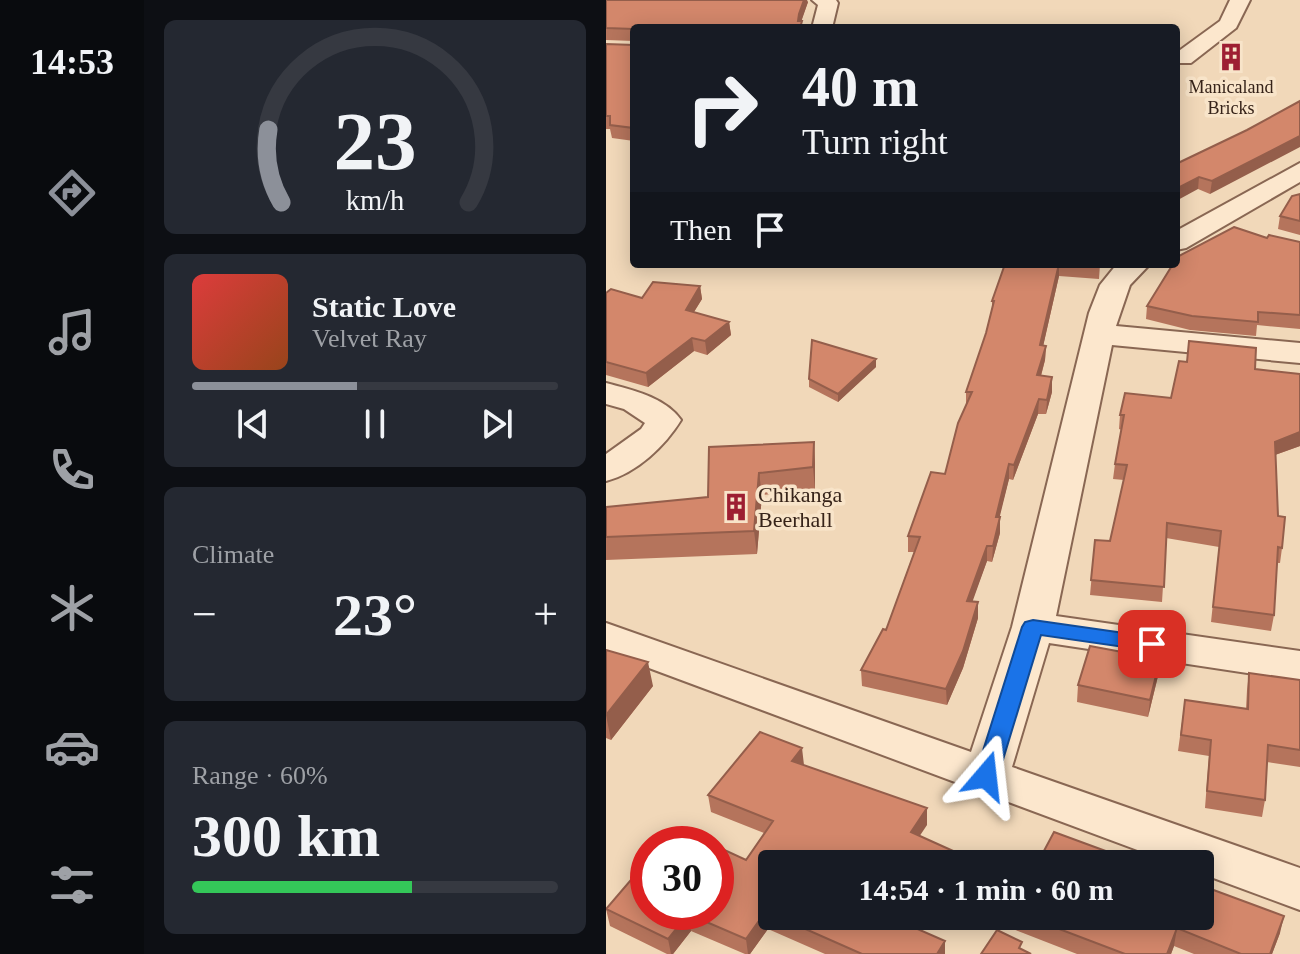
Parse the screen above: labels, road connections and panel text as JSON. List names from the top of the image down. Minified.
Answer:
{"places":{"building":["Manicaland Bricks","Chikanga Beerhall"]},"page":{"tabs":"14:53","turn":["40 m","Turn right"],"then":"Then","song":["Static Love","Velvet Ray"],"tile":["Climate",["Range · 60%","300 km"]],"heat":["−","23°","+"],"limit":"30","trip":"14:54 · 1 min · 60 m","gauge":["23","km/h"]}}
